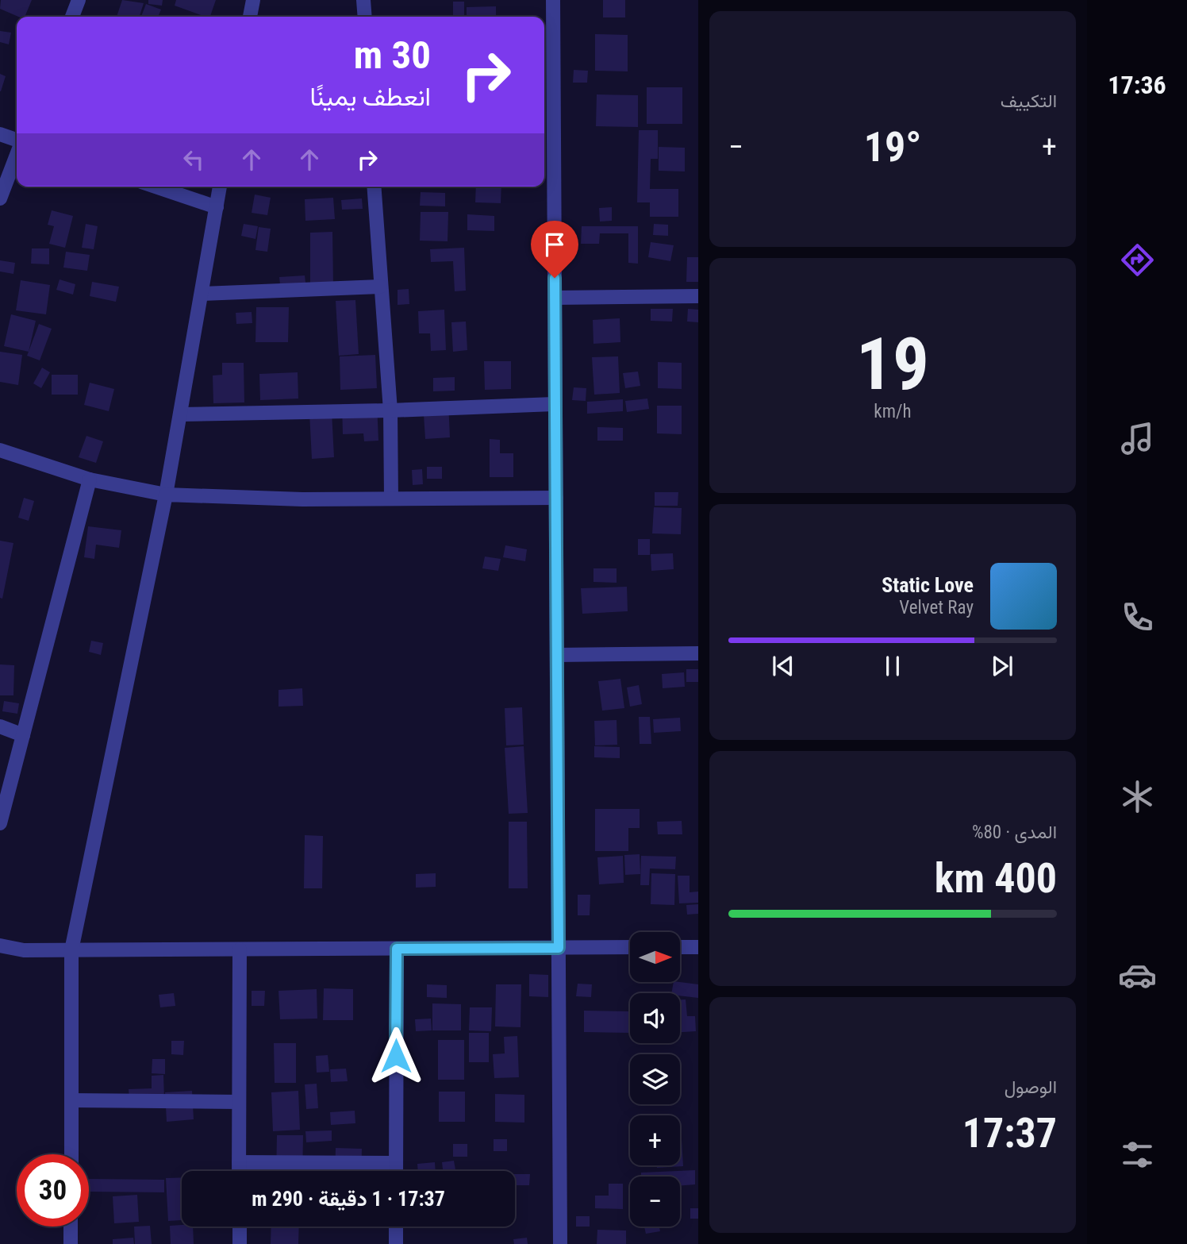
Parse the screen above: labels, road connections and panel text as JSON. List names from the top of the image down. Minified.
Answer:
{"north":"right","page":{"tabs":"17:36","tile":["التكييف",["19","km/h"],["المدى · 80%","400 km"],["الوصول","17:37"]],"turn":["30 m","انعطف يمينًا"],"heat":["−","19°","+"],"song":["Static Love","Velvet Ray"],"map_buttons":["+","−"],"limit":"30","trip":"17:37 · 1 دقيقة · 290 m"}}
